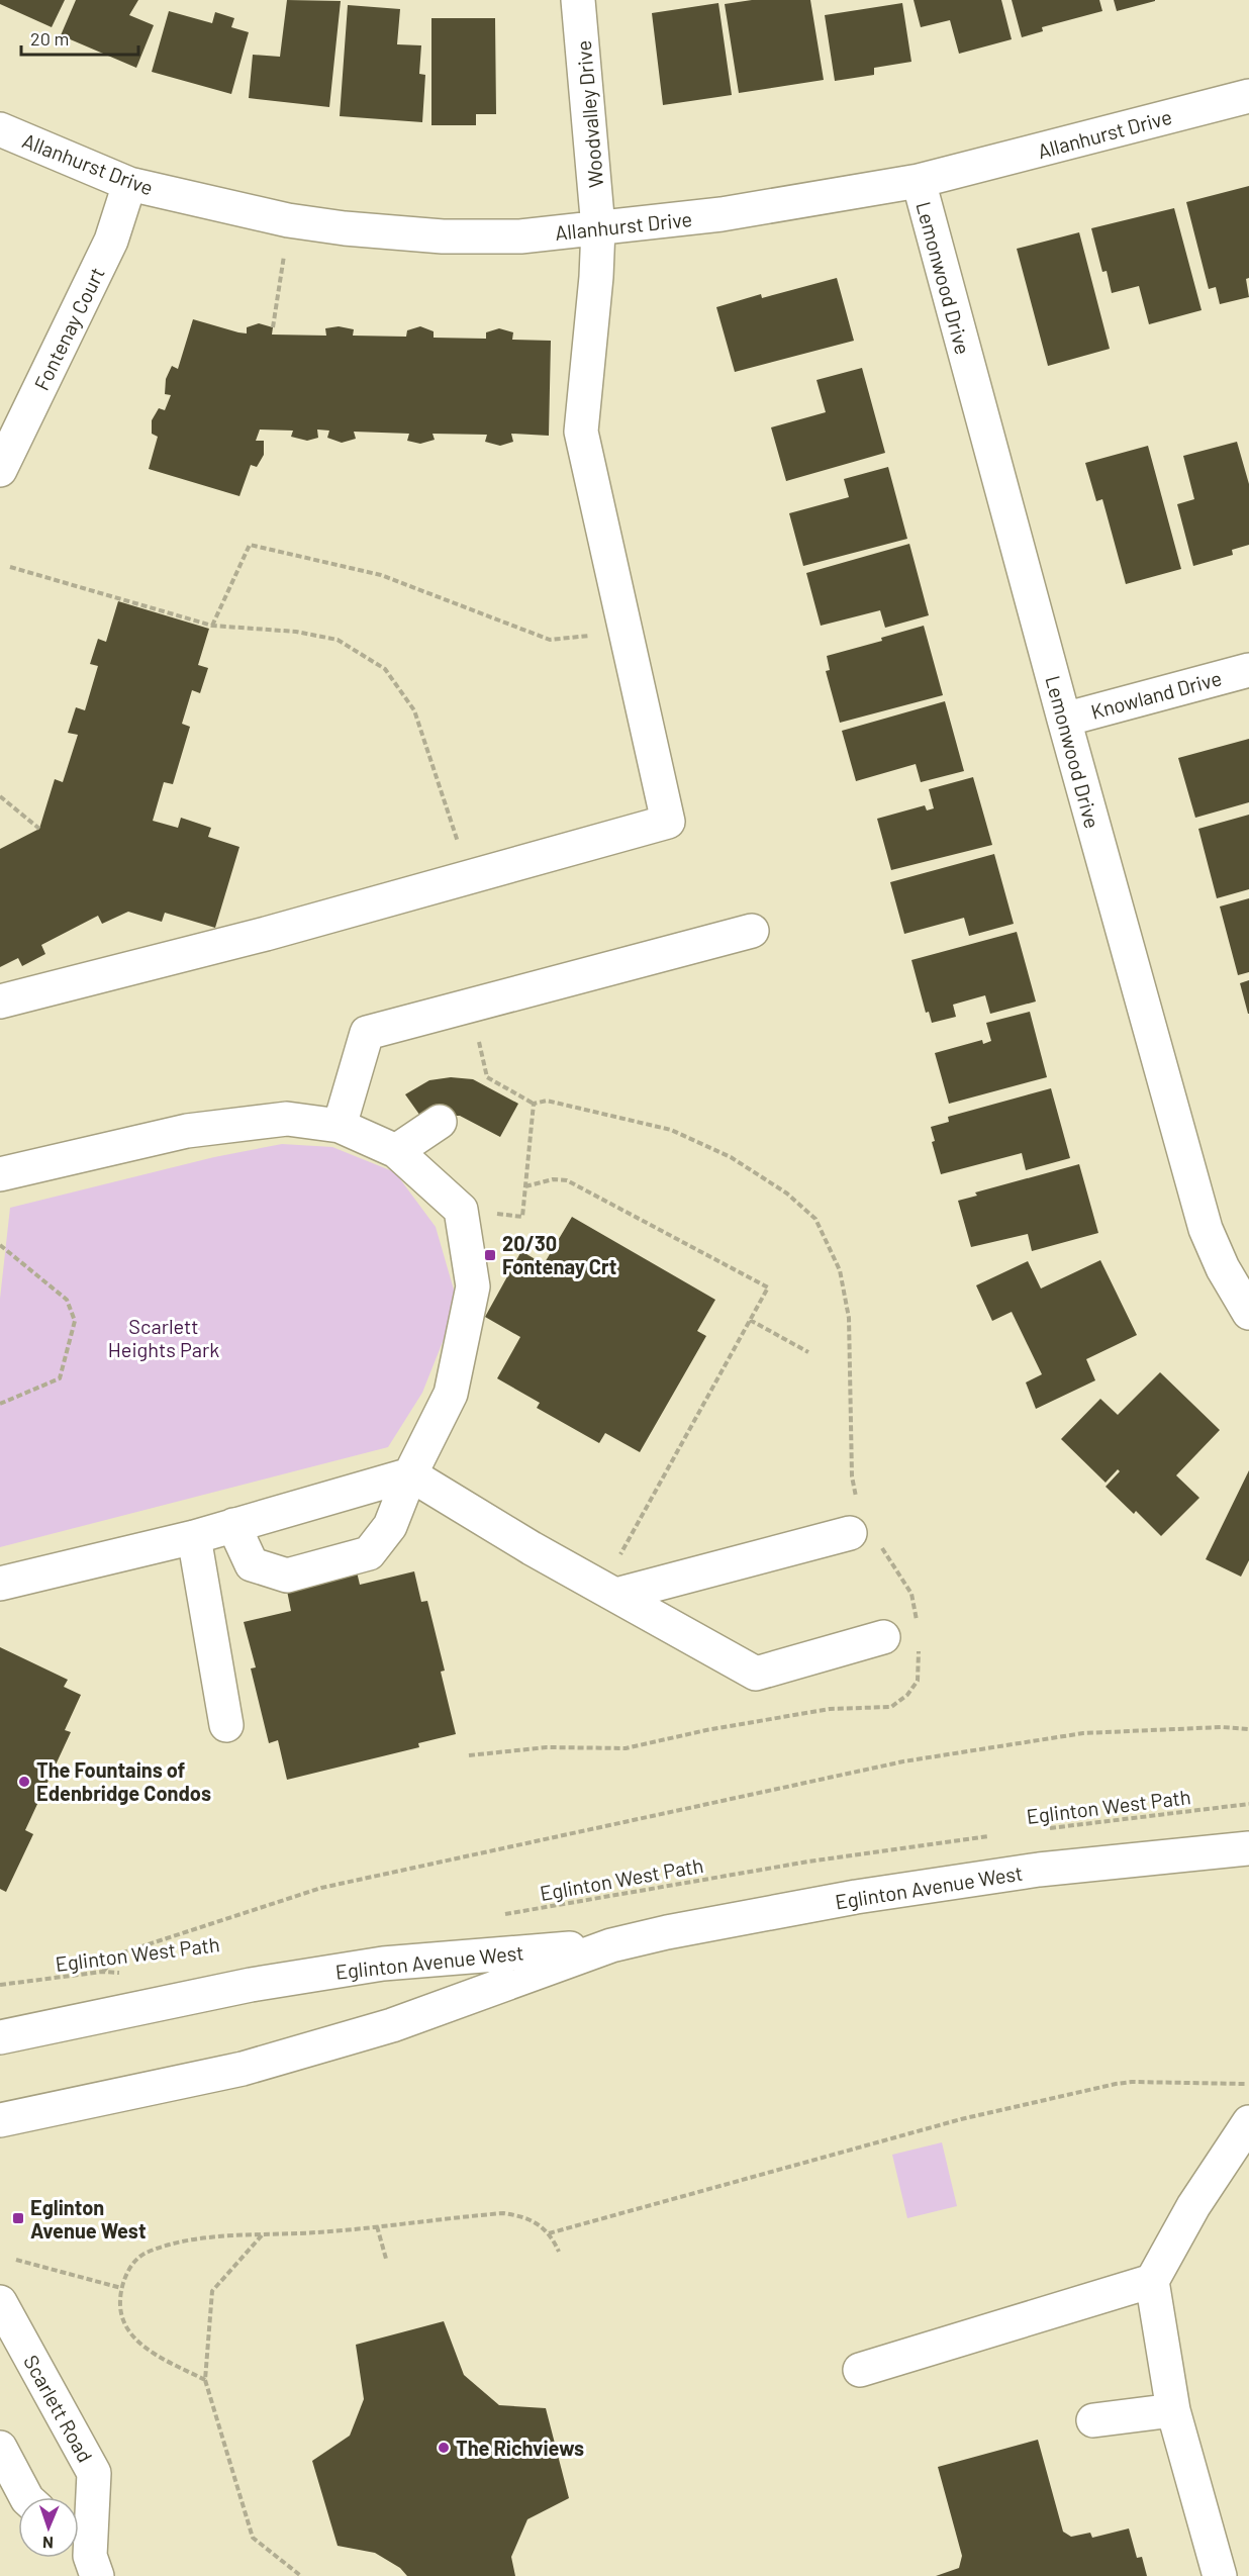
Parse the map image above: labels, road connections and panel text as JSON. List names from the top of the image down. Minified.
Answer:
{"streets":{"street":["Woodvalley Drive","Allanhurst Drive","Lemonwood Drive","Fontenay Court","Knowland Drive","Eglinton Avenue West","Scarlett Road"],"path":["Eglinton West Path"]},"crossings":[["Woodvalley Drive","Allanhurst Drive"],["Allanhurst Drive","Lemonwood Drive"],["Allanhurst Drive","Fontenay Court"],["Lemonwood Drive","Knowland Drive"]],"parks":["Scarlett Heights Park"],"places":{"transit":["20/30 Fontenay Crt","Eglinton Avenue West"],"other":["The Fountains of Edenbridge Condos","The Richviews"]},"scale_bar":"20 m","north":"bottom"}
